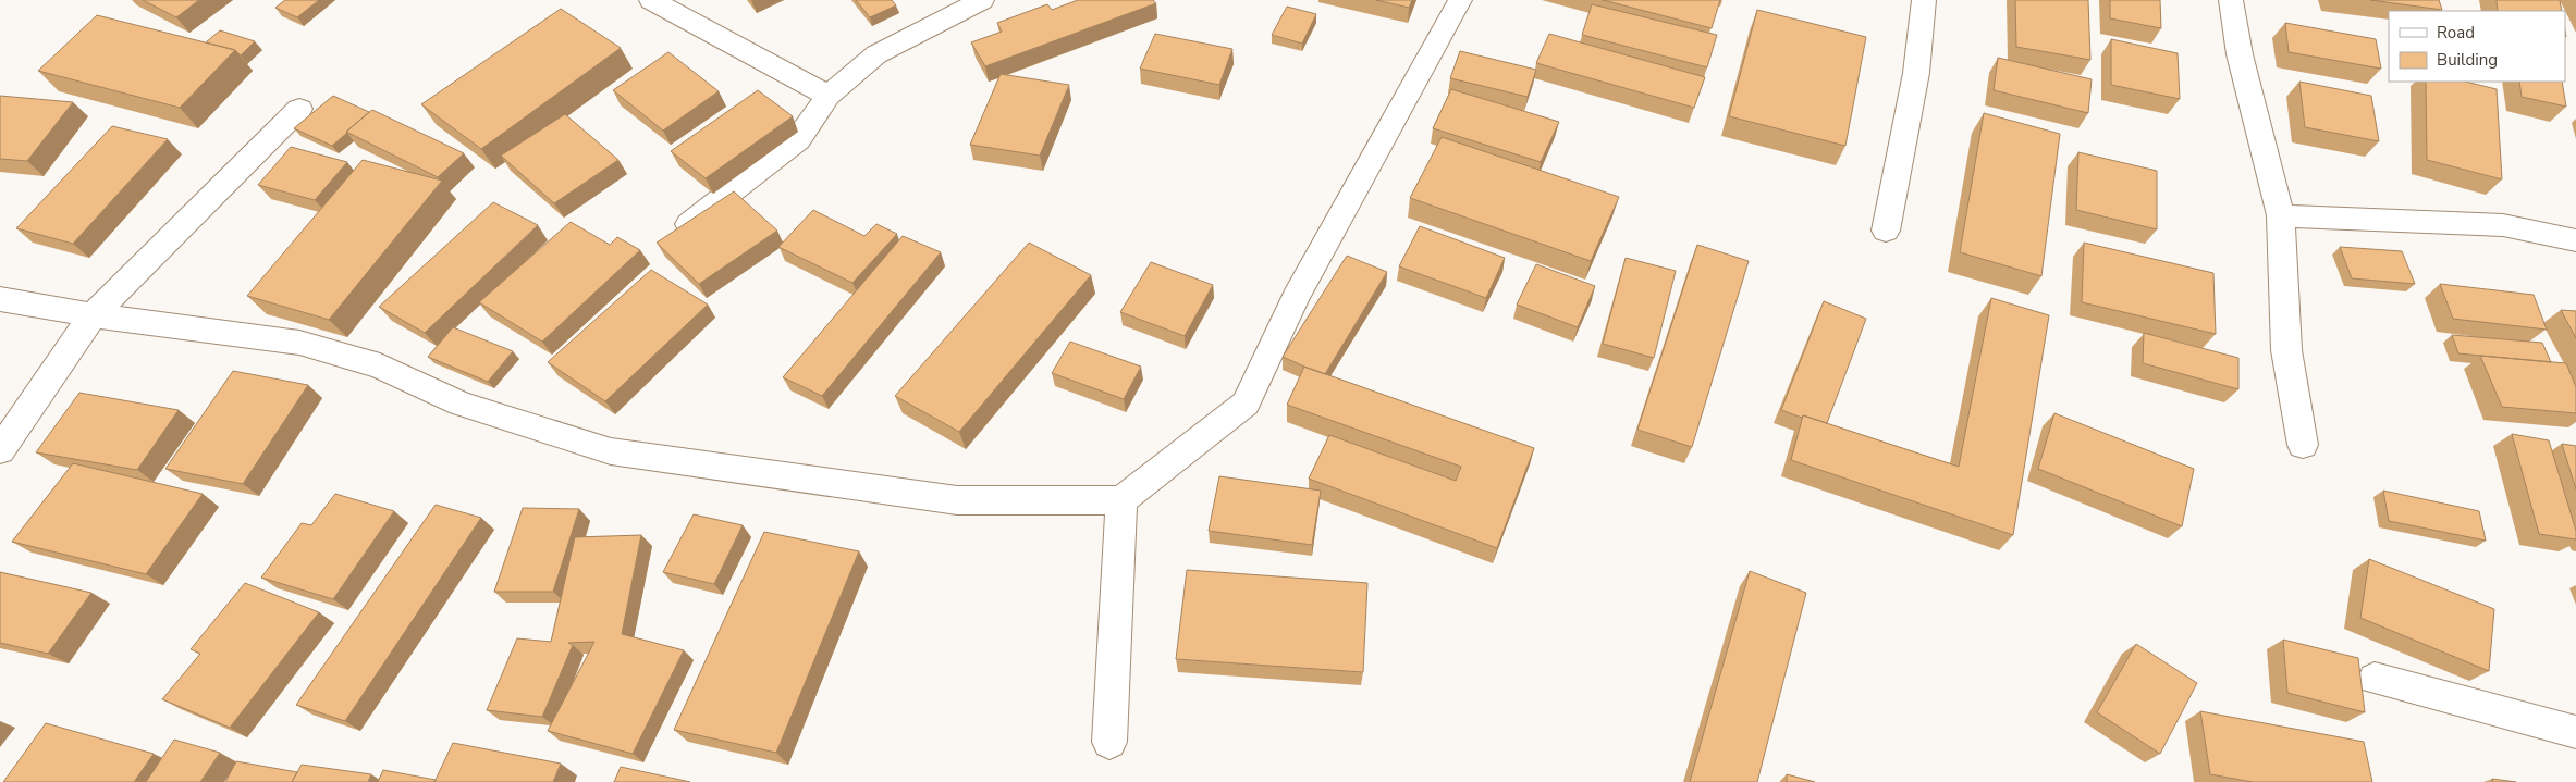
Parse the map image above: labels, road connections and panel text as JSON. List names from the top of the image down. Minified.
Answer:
{"legend":["Road","Building"]}
